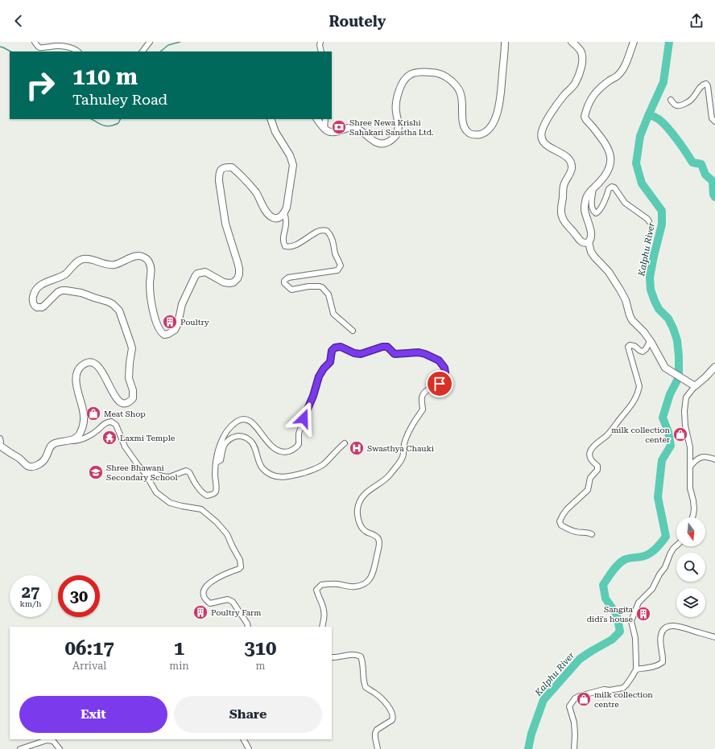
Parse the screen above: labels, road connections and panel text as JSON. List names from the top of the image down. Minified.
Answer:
{"water":["Kalphu River"],"places":{"bank":["Shree Newa Krishi Sahakari Sanstha Ltd."],"building":["Poultry","Poultry Farm","Sangita didi's house"],"shop":["Meat Shop","milk collection center","milk collection centre"],"temple":["Laxmi Temple"],"hospital":["Swasthya Chauki"],"school or university":["Shree Bhawani Secondary School"]},"north":"bottom","page":{"header":"Routely","turn":["110 m","Tahuley Road"],"speed":"27 km/h","limit":"30","eta":["06:17","Arrival","1","min","310","m"],"buttons":["Exit","Share"]}}
